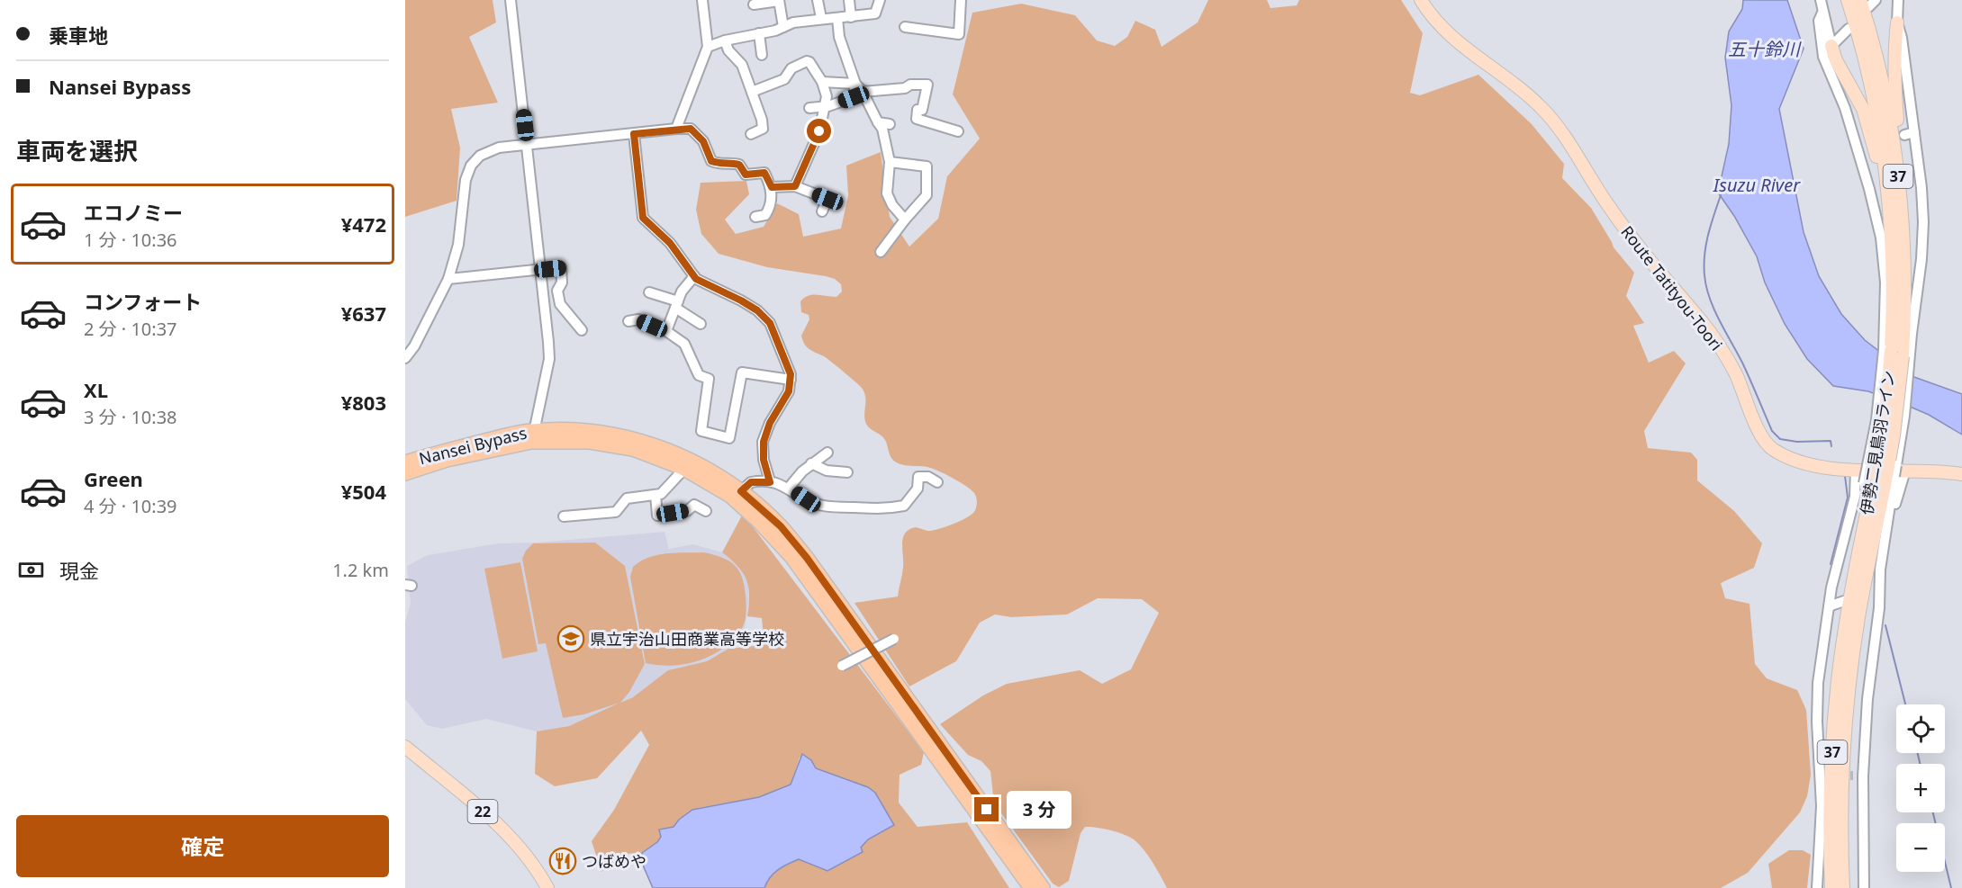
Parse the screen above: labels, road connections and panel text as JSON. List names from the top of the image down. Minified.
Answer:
{"streets":{"highway":["Nansei Bypass"],"main road":["37","Route Tatityou-Toori","伊勢二見鳥羽ライン","22"]},"crossings":[["Route Tatityou-Toori","伊勢二見鳥羽ライン"]],"water":["五十鈴川","Isuzu River"],"places":{"school or university":["県立宇治山田商業高等学校"],"restaurant":["つばめや"]},"page":{"banner":["乗車地","Nansei Bypass"],"heading":"車両を選択","list":[{"name":"エコノミー","note":"1 分 · 10:36","value":"¥472"},{"name":"コンフォート","note":"2 分 · 10:37","value":"¥637"},{"name":"XL","note":"3 分 · 10:38","value":"¥803"},{"name":"Green","note":"4 分 · 10:39","value":"¥504"}],"pay":["現金","1.2 km"],"map_buttons":["+","−"],"bubble":"3 分","buttons":"確定"}}
